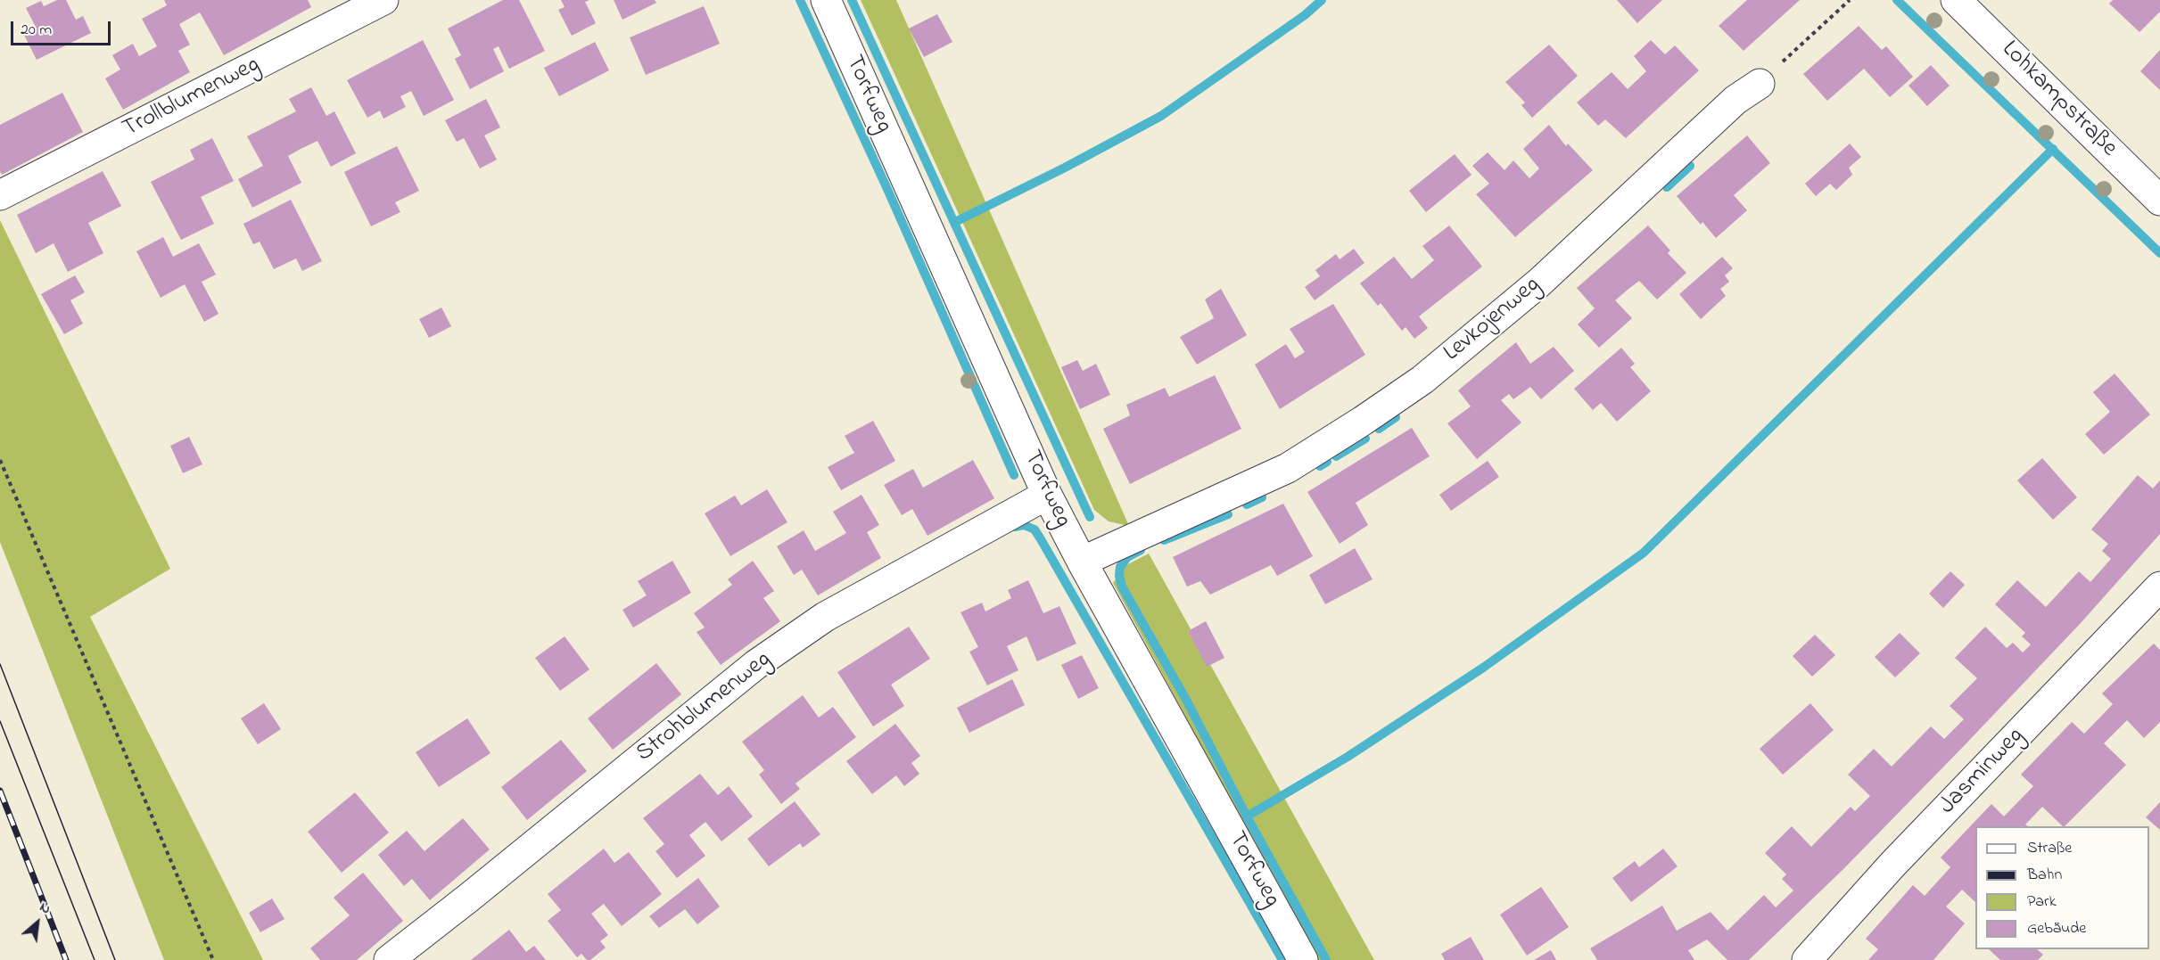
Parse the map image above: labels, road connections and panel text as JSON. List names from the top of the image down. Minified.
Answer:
{"streets":{"street":["Torfweg","Trollblumenweg","Lohkampstraße","Levkojenweg","Strohblumenweg","Jasminweg"]},"crossings":[["Torfweg","Levkojenweg"],["Torfweg","Strohblumenweg"]],"legend":["Straße","Bahn","Park","Gebäude"],"scale_bar":"20 m","north":"top right"}
